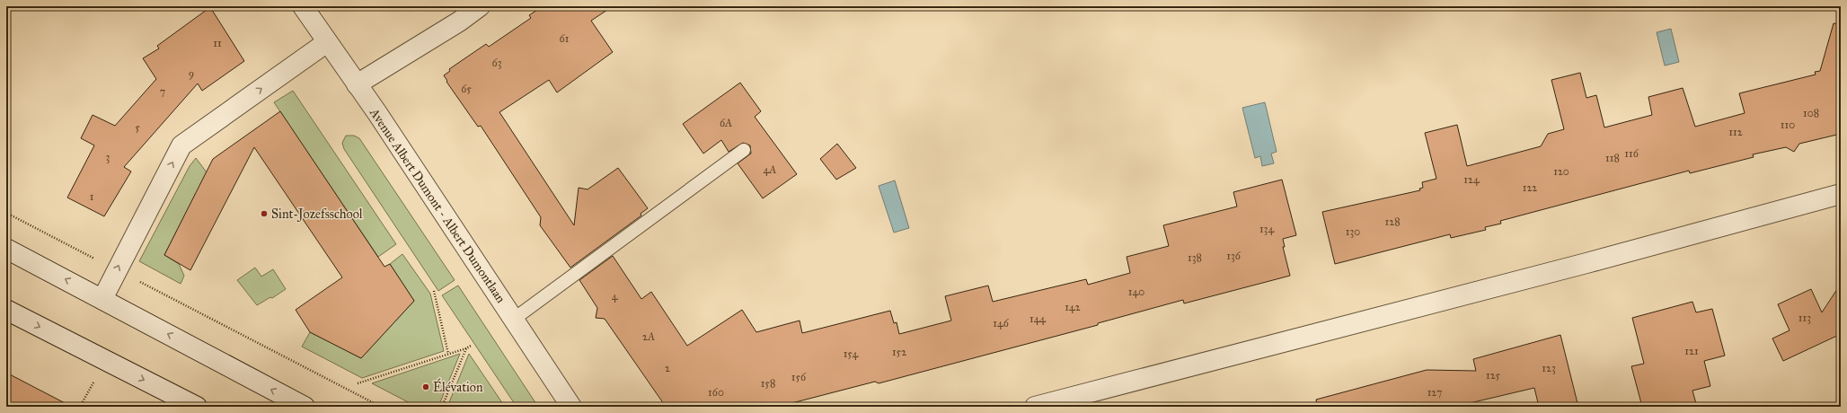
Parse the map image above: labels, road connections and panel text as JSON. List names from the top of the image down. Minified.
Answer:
{"streets":{"street":["Avenue Albert Dumont - Albert Dumontlaan"]},"places":["Sint-Jozefsschool","Élévation"],"house_numbers":["61","11","63","9","65","7","108","6A","110","5","112","116","3","118","4A","120","124","122","1","128","134","130","136","138","140","4","142","113","144","146","2A","121","152","154","2","123","125","156","158","160","127"]}
